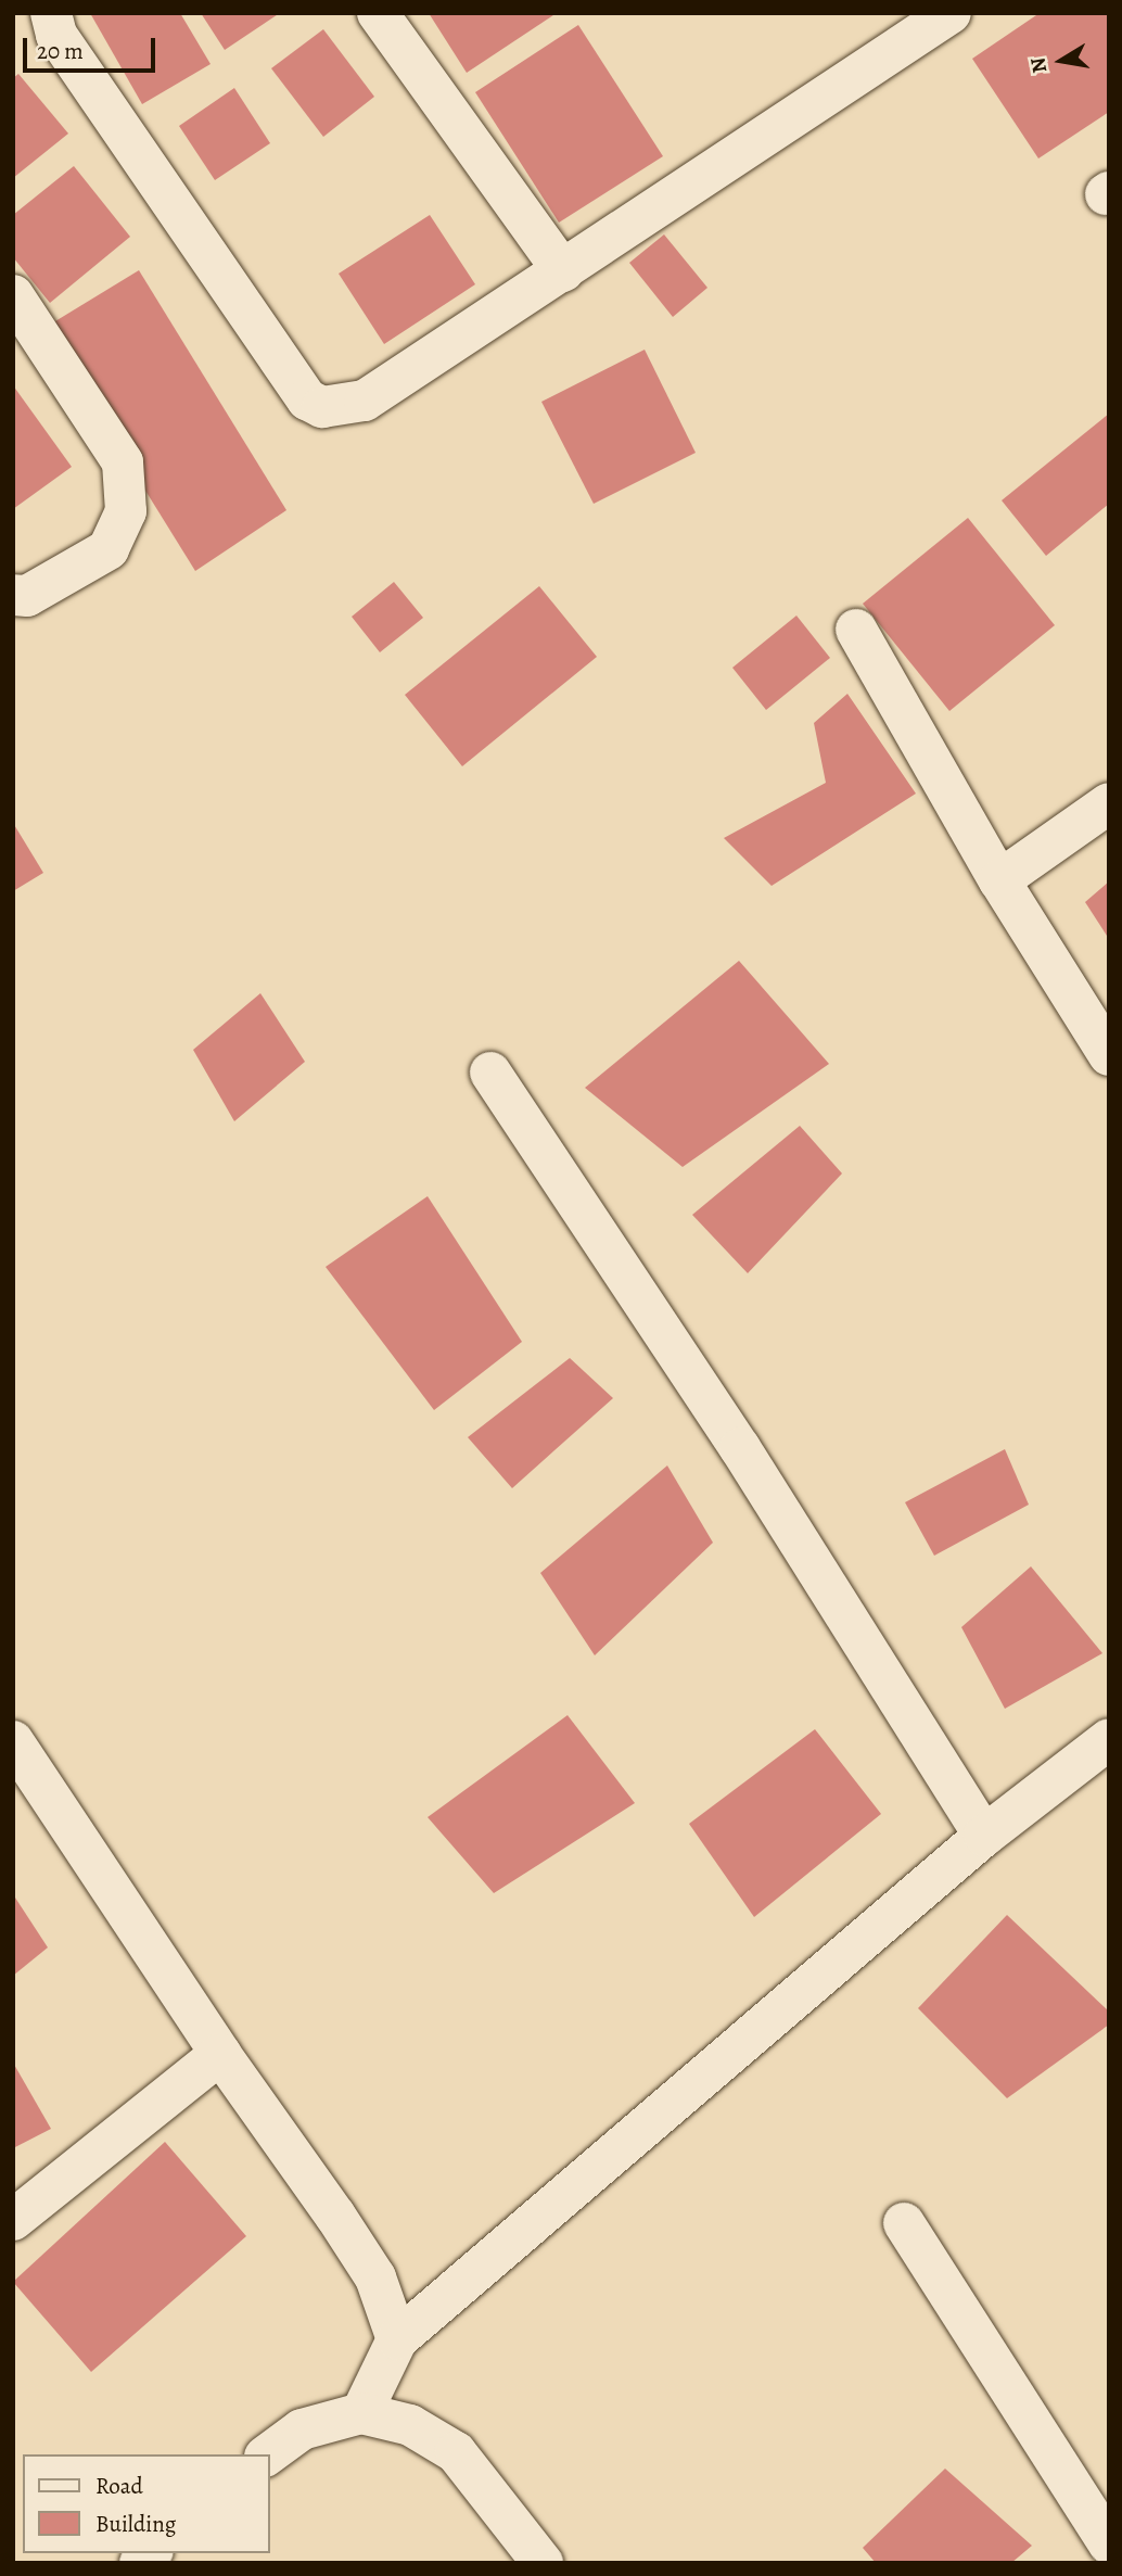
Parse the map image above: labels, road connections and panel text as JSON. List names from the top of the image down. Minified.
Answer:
{"legend":["Road","Building"],"scale_bar":"20 m","north":"left"}
